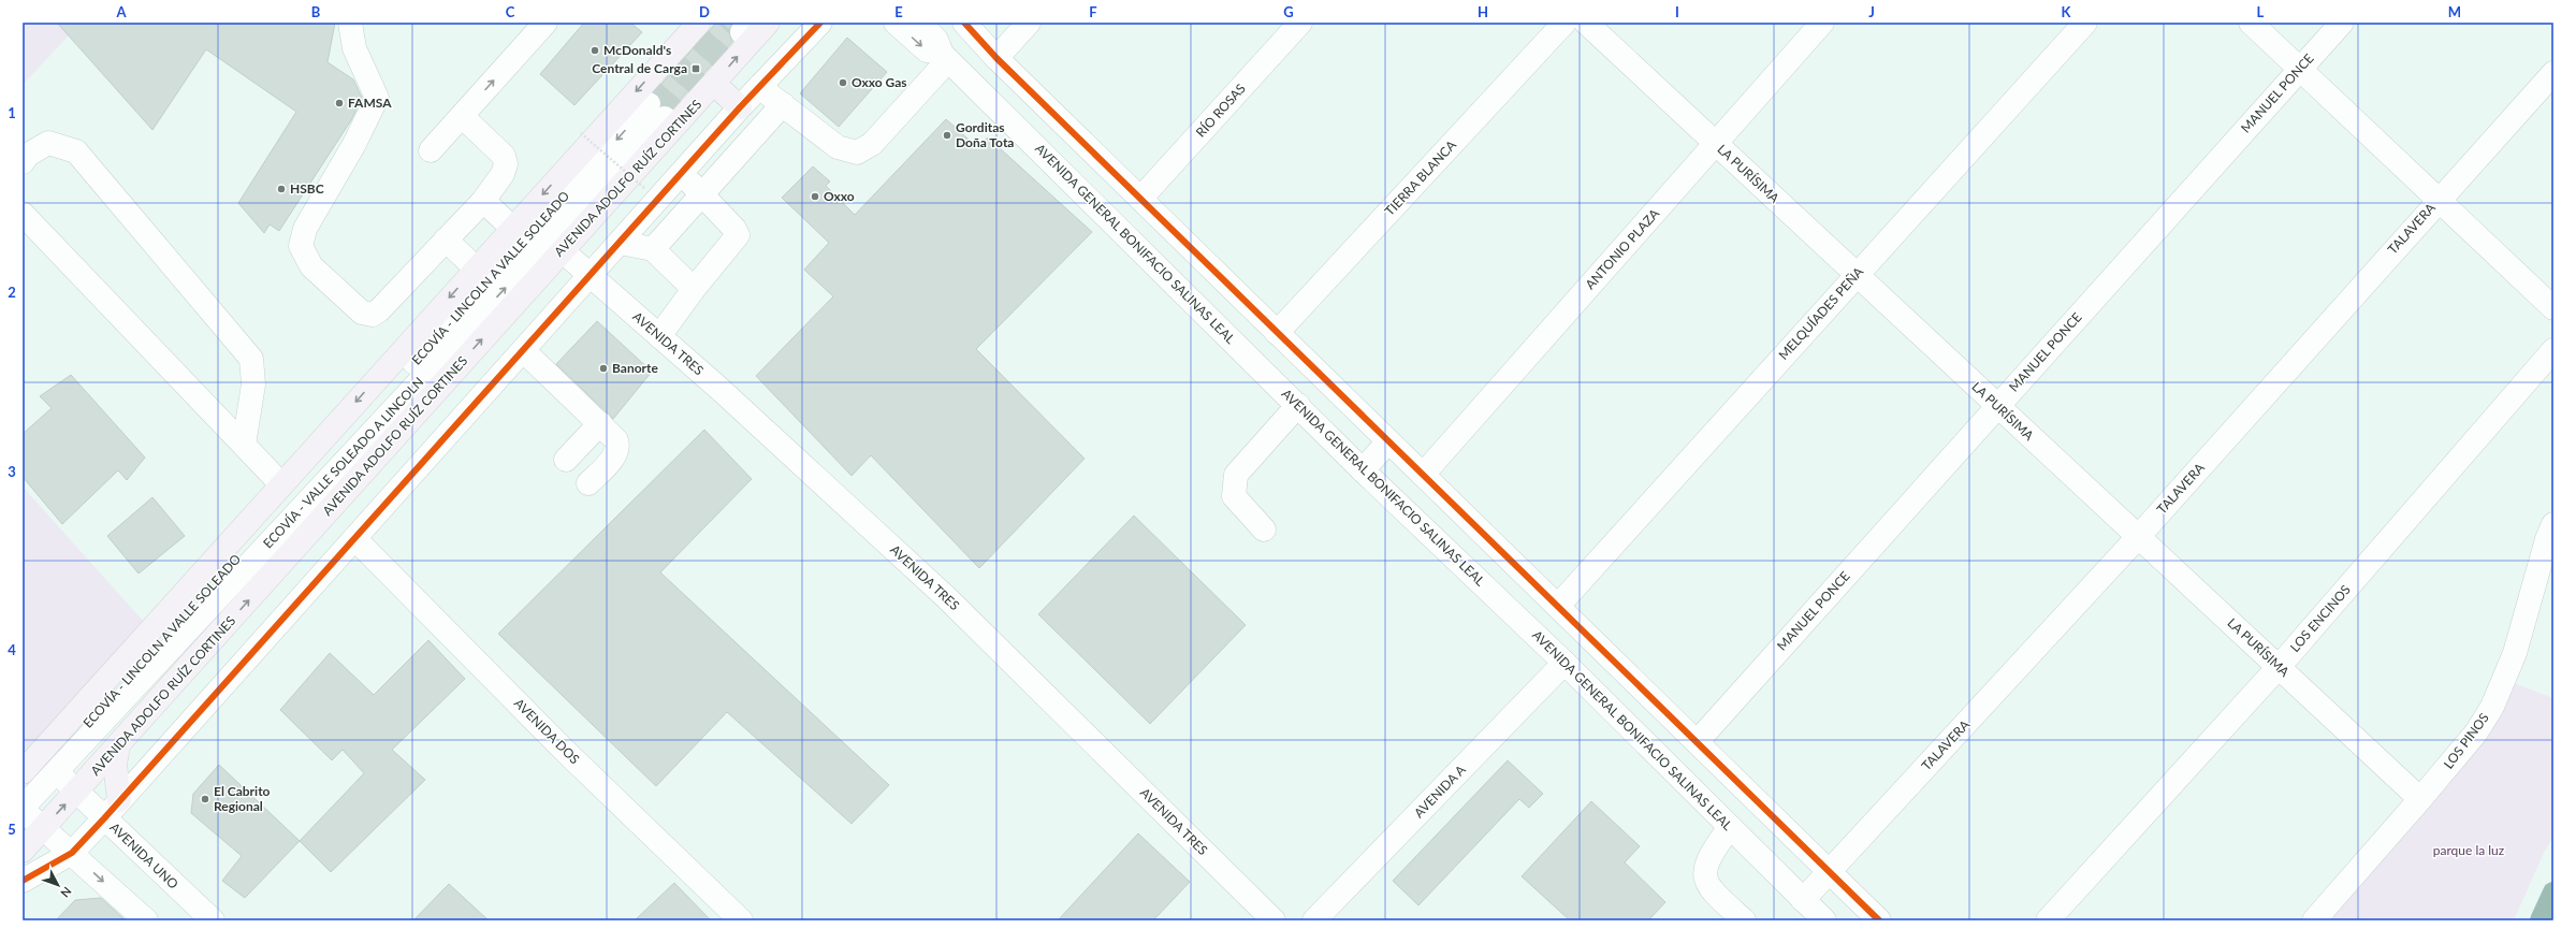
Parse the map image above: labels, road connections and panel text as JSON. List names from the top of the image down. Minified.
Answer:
{"streets":{"main road":["AVENIDA ADOLFO RUÍZ CORTINES"],"street":["MANUEL PONCE","RÍO ROSAS","LA PURÍSIMA","TIERRA BLANCA","TALAVERA","AVENIDA GENERAL BONIFACIO SALINAS LEAL","ANTONIO PLAZA","MELQUÍADES PEÑA","AVENIDA TRES","ECOVÍA - VALLE SOLEADO A LINCOLN","LOS ENCINOS","AVENIDA DOS","LOS PINOS","AVENIDA A","AVENIDA UNO"]},"crossings":[["MANUEL PONCE","LA PURÍSIMA"],["LA PURÍSIMA","TALAVERA"],["LA PURÍSIMA","ANTONIO PLAZA"],["LA PURÍSIMA","MELQUÍADES PEÑA"],["LA PURÍSIMA","LOS ENCINOS"],["LA PURÍSIMA","LOS PINOS"],["AVENIDA ADOLFO RUÍZ CORTINES","AVENIDA TRES"],["AVENIDA ADOLFO RUÍZ CORTINES","AVENIDA UNO"],["TALAVERA","AVENIDA GENERAL BONIFACIO SALINAS LEAL"],["AVENIDA GENERAL BONIFACIO SALINAS LEAL","AVENIDA A"],["ECOVÍA - VALLE SOLEADO A LINCOLN","AVENIDA UNO"]],"parks":["parque la luz"],"places":{"other":["McDonald's","Oxxo Gas","FAMSA","Gorditas Doña Tota","HSBC","Oxxo","Banorte","El Cabrito Regional"],"transit":["Central de Carga"]},"north":"bottom right","grid":{"columns":["A","B","C","D","E","F","G","H","I","J","K","L","M"],"rows":["1","2","3","4","5"]}}
